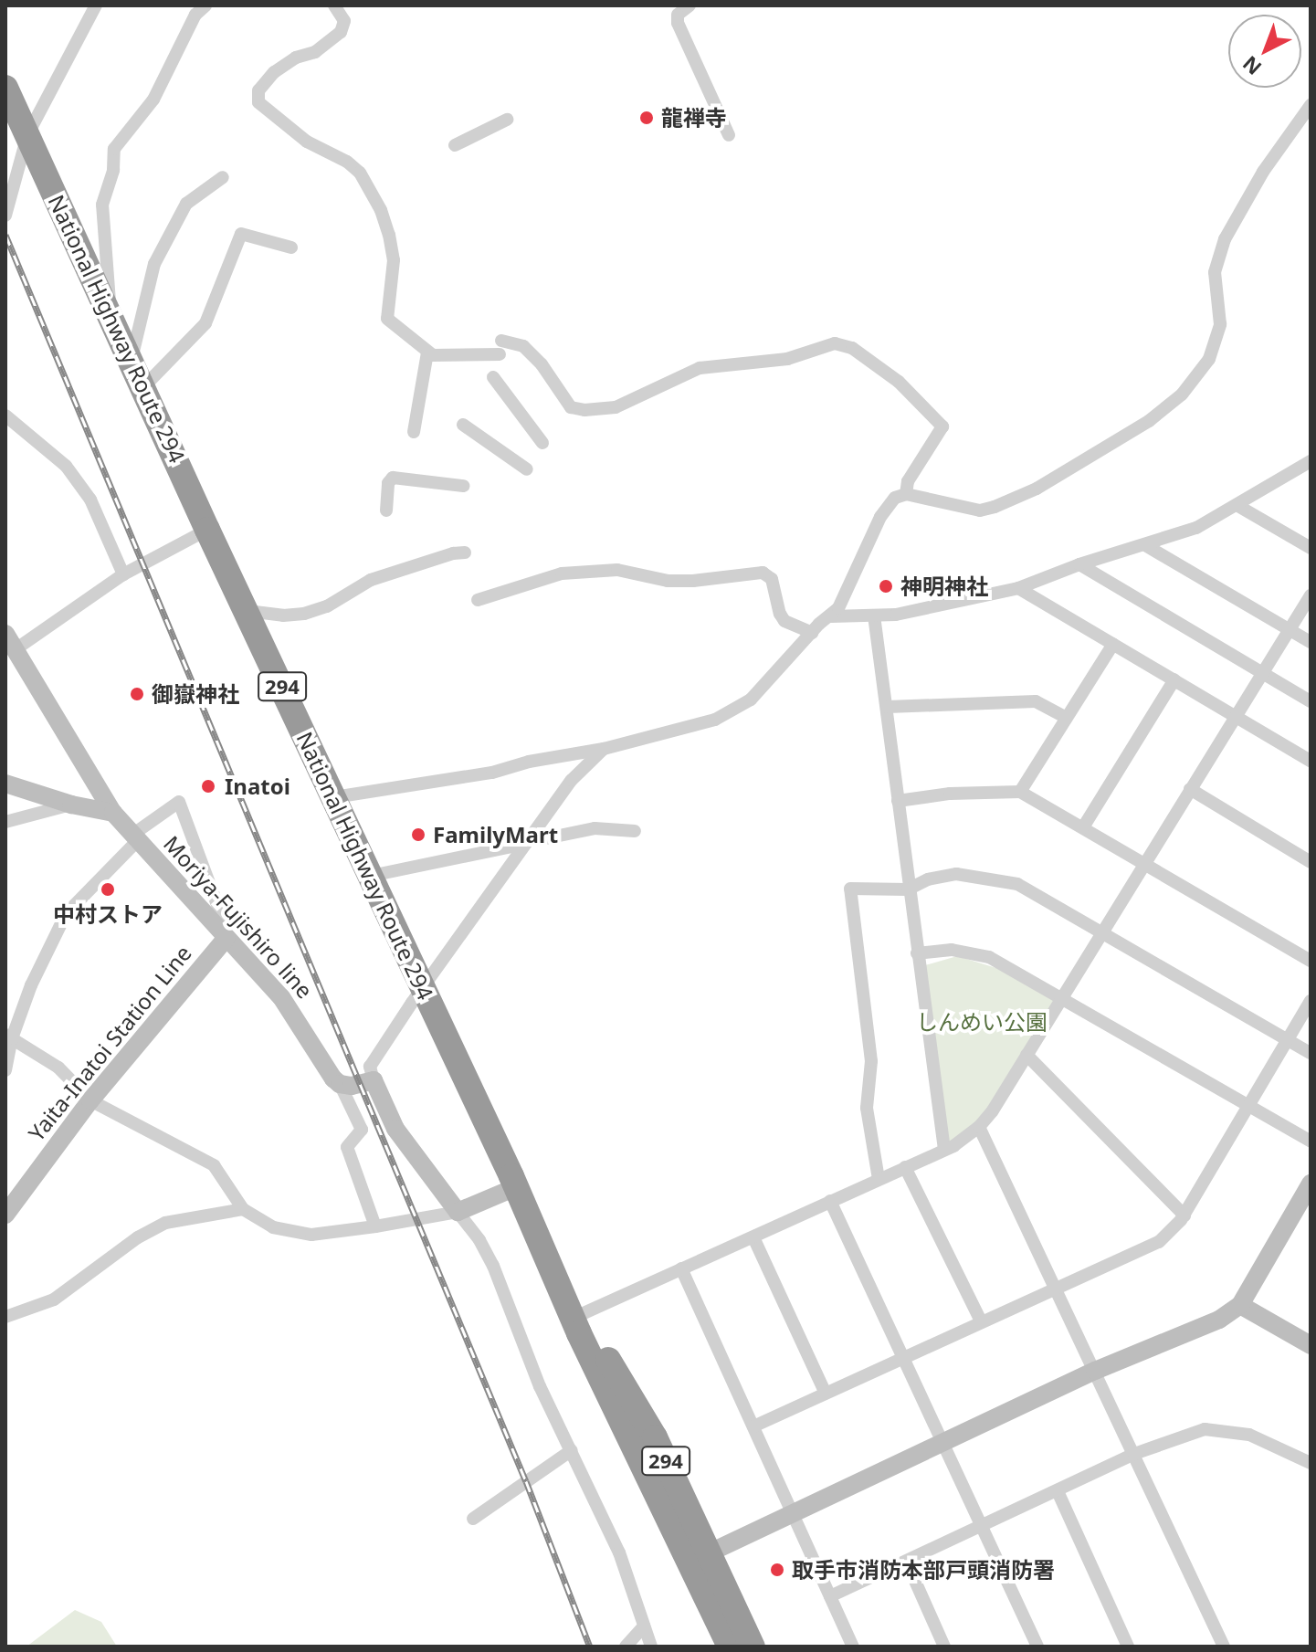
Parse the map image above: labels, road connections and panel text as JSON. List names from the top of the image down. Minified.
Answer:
{"streets":{"highway":["National Highway Route 294","294"],"main road":["Moriya-Fujishiro line","Yaita-Inatoi Station Line"]},"crossings":[["Moriya-Fujishiro line","Yaita-Inatoi Station Line"]],"parks":["しんめい公園"],"places":["龍禅寺","神明神社","御嶽神社","Inatoi","FamilyMart","中村ストア","取手市消防本部戸頭消防署"],"north":"bottom left"}
